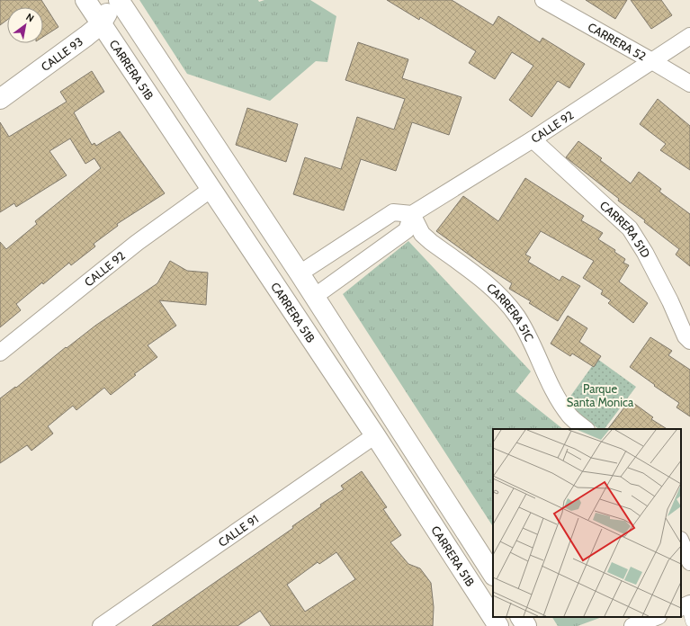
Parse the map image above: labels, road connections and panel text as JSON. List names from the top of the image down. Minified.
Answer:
{"streets":{"main road":["CALLE 93","CARRERA 51B"],"street":["CARRERA 52","CALLE 92","CARRERA 51D","CARRERA 51C","CALLE 91"]},"crossings":[["CARRERA 52","CALLE 92"],["CALLE 93","CARRERA 51B"],["CARRERA 51B","CALLE 92"],["CARRERA 51B","CALLE 91"],["CALLE 92","CARRERA 51D"],["CALLE 92","CARRERA 51C"]],"parks":["Parque Santa Monica"],"north":"top right"}
